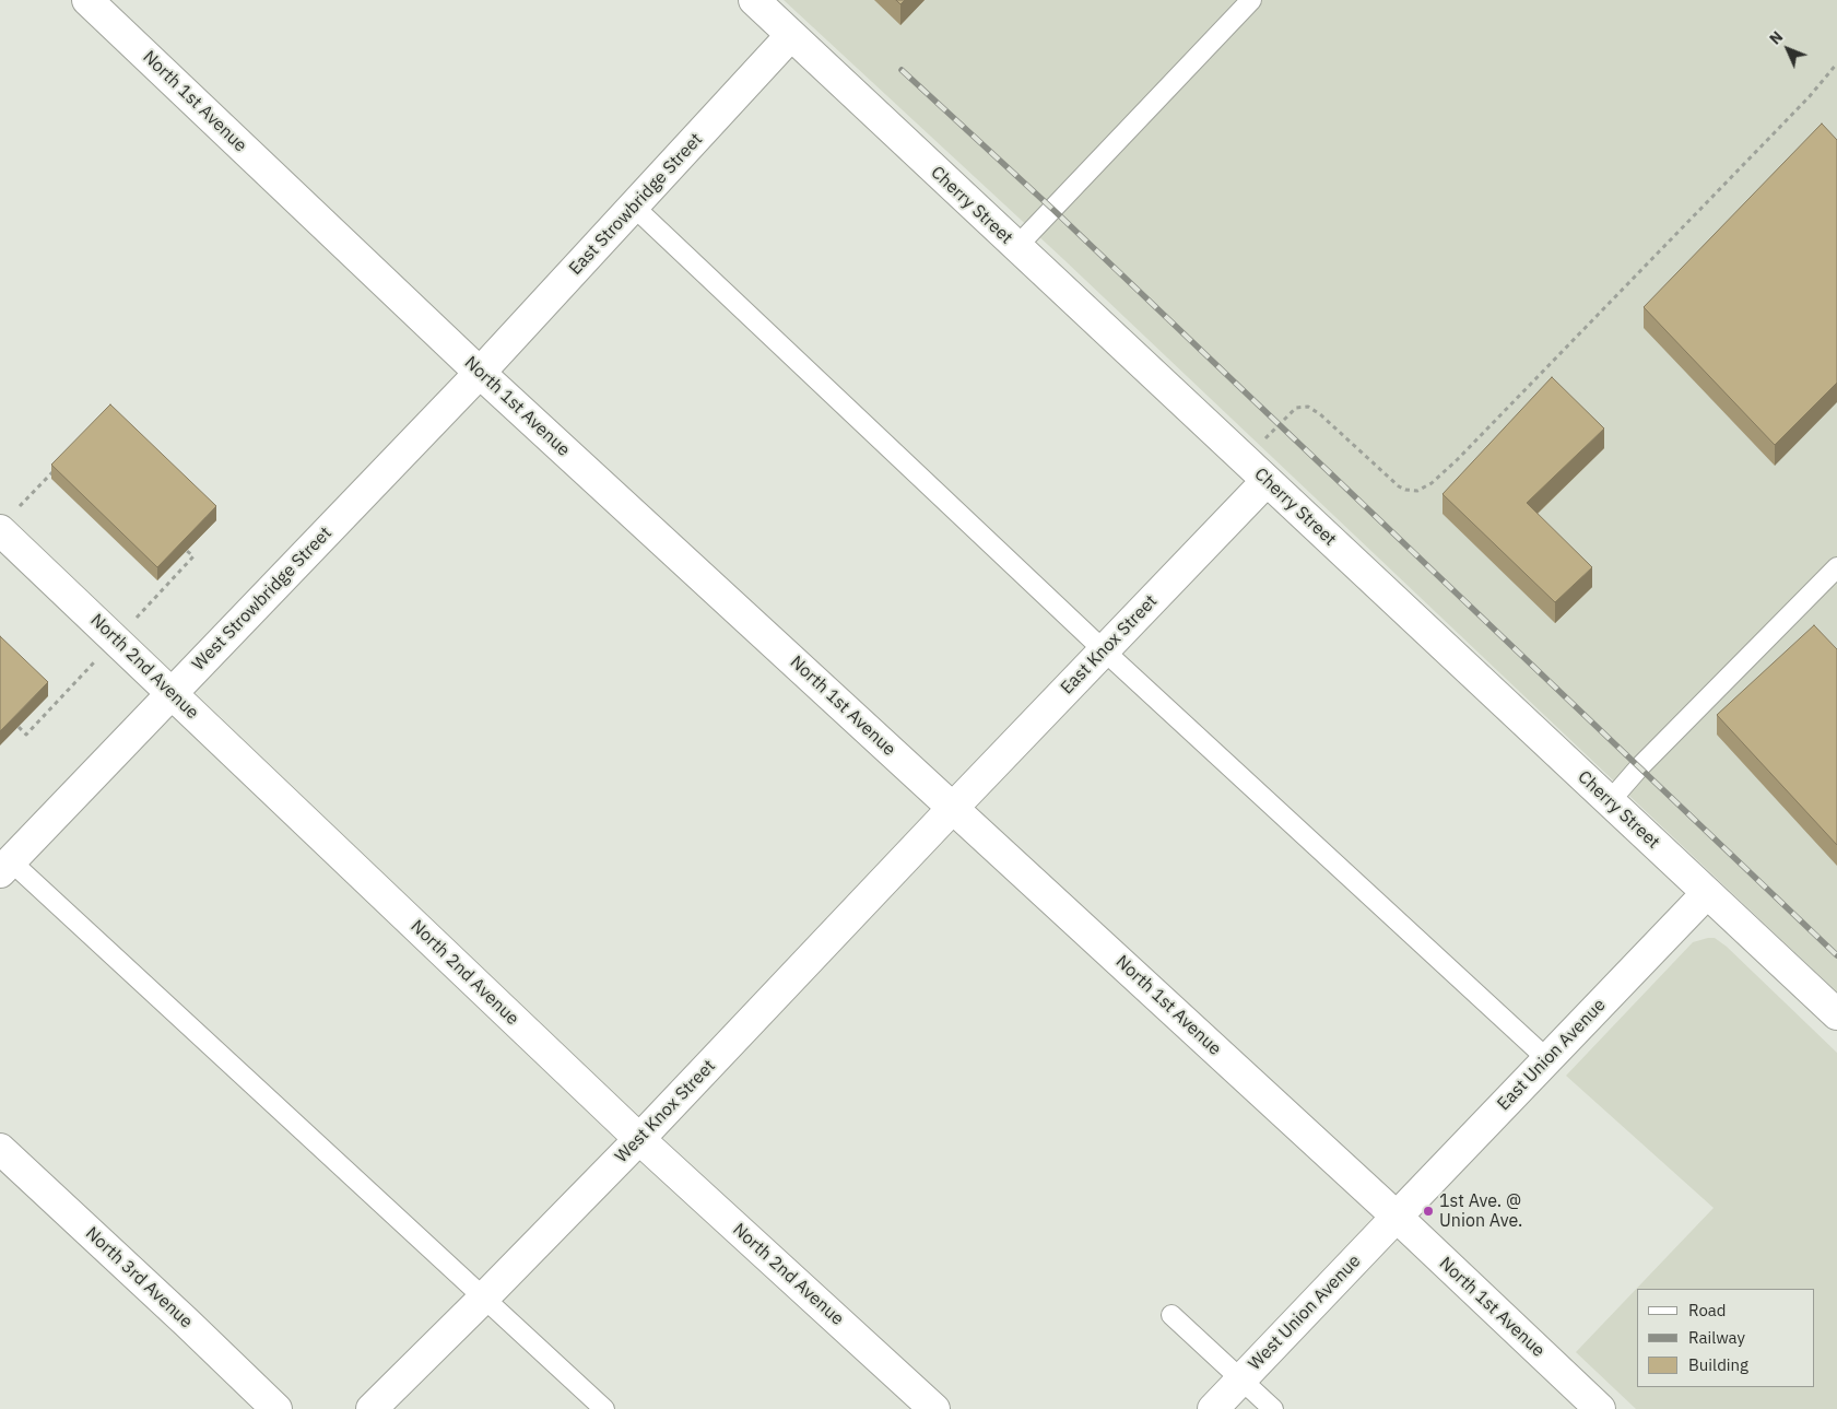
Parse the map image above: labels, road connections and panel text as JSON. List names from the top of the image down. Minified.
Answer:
{"streets":{"street":["North 1st Avenue","East Strowbridge Street","Cherry Street","West Strowbridge Street","East Knox Street","North 2nd Avenue","East Union Avenue","West Knox Street","North 3rd Avenue","West Union Avenue"]},"crossings":[["North 1st Avenue","East Strowbridge Street"],["North 1st Avenue","West Strowbridge Street"],["North 1st Avenue","East Knox Street"],["North 1st Avenue","East Union Avenue"],["North 1st Avenue","West Knox Street"],["North 1st Avenue","West Union Avenue"],["East Strowbridge Street","Cherry Street"],["East Strowbridge Street","West Strowbridge Street"],["Cherry Street","East Knox Street"],["Cherry Street","East Union Avenue"],["West Strowbridge Street","North 2nd Avenue"],["East Knox Street","West Knox Street"],["North 2nd Avenue","West Knox Street"],["East Union Avenue","West Union Avenue"]],"places":["1st Ave. @ Union Ave."],"legend":["Road","Railway","Building"],"north":"top left"}
